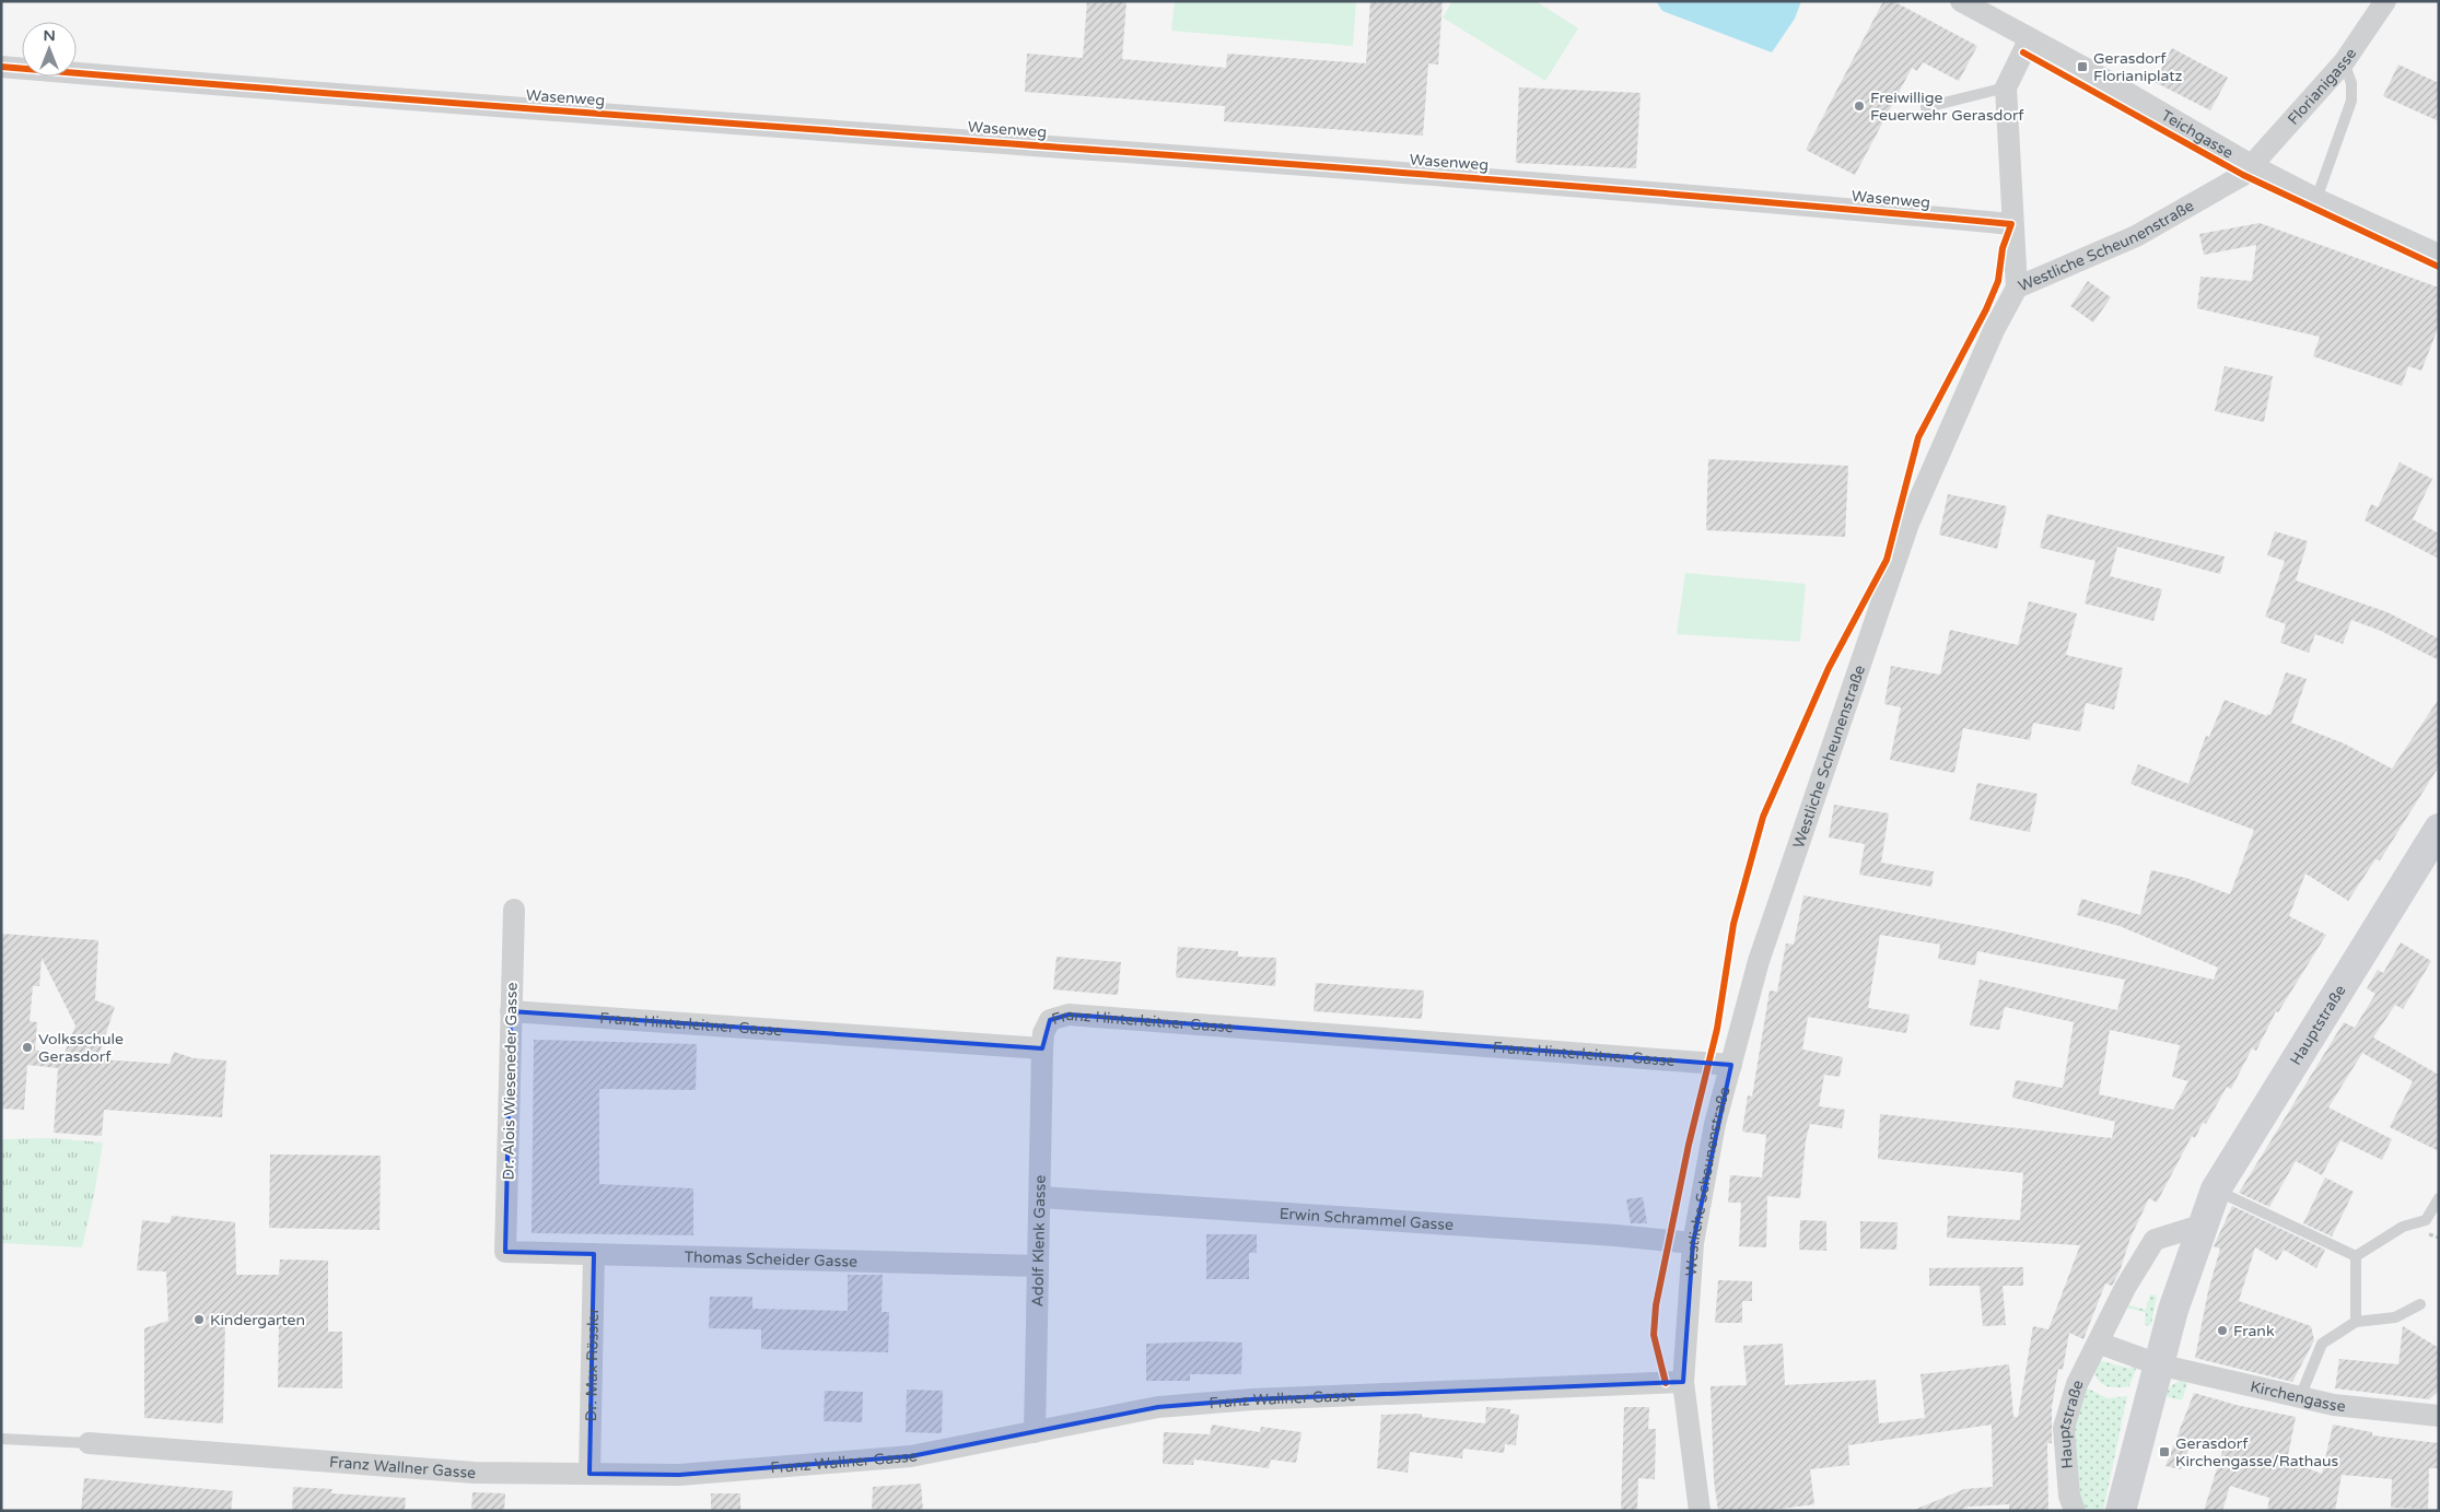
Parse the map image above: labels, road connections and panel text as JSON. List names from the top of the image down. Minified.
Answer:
{"streets":{"main road":["Hauptstraße"],"street":["Florianigasse","Wasenweg","Teichgasse","Westliche Scheunenstraße","Franz Hinterleitner Gasse","Dr. Alois Wieseneder Gasse","Erwin Schrammel Gasse","Adolf Klenk Gasse","Thomas Scheider Gasse","Dr. Max Rössler","Kirchengasse","Franz Wallner Gasse"]},"crossings":[["Florianigasse","Teichgasse"],["Florianigasse","Westliche Scheunenstraße"],["Teichgasse","Westliche Scheunenstraße"],["Westliche Scheunenstraße","Franz Hinterleitner Gasse"],["Westliche Scheunenstraße","Erwin Schrammel Gasse"],["Westliche Scheunenstraße","Franz Wallner Gasse"],["Franz Hinterleitner Gasse","Dr. Alois Wieseneder Gasse"],["Franz Hinterleitner Gasse","Adolf Klenk Gasse"],["Hauptstraße","Kirchengasse"],["Dr. Alois Wieseneder Gasse","Thomas Scheider Gasse"],["Erwin Schrammel Gasse","Adolf Klenk Gasse"],["Adolf Klenk Gasse","Thomas Scheider Gasse"],["Adolf Klenk Gasse","Franz Wallner Gasse"],["Thomas Scheider Gasse","Dr. Max Rössler"],["Dr. Max Rössler","Franz Wallner Gasse"]],"places":{"transit":["Gerasdorf Florianiplatz","Gerasdorf Kirchengasse/Rathaus"],"other":["Freiwillige Feuerwehr Gerasdorf","Volksschule Gerasdorf","Kindergarten","Frank"]},"north":"top"}
